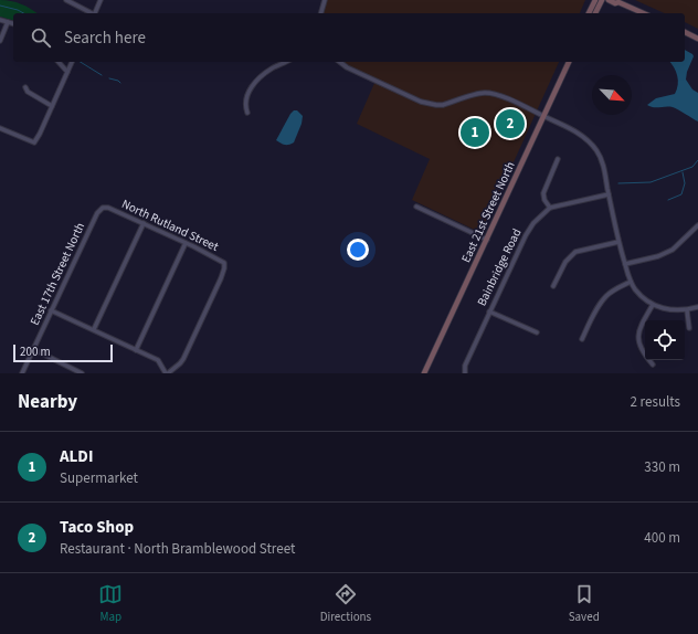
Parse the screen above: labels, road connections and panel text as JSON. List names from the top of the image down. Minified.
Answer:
{"streets":{"main road":["East 21st Street North"],"street":["North Rutland Street","Bainbridge Road","East 17th Street North"]},"crossings":[["North Rutland Street","East 17th Street North"]],"scale_bar":"200 m","north":"bottom right","page":{"search":"Search here","pins":["2","1"],"scale":"200 m","heading":["Nearby","2 results"],"list":[{"mark":"1","name":"ALDI","note":"Supermarket","value":"330 m"},{"mark":"2","name":"Taco Shop","note":"Restaurant · North Bramblewood Street","value":"400 m"}],"nav":["Map","Directions","Saved"]}}
